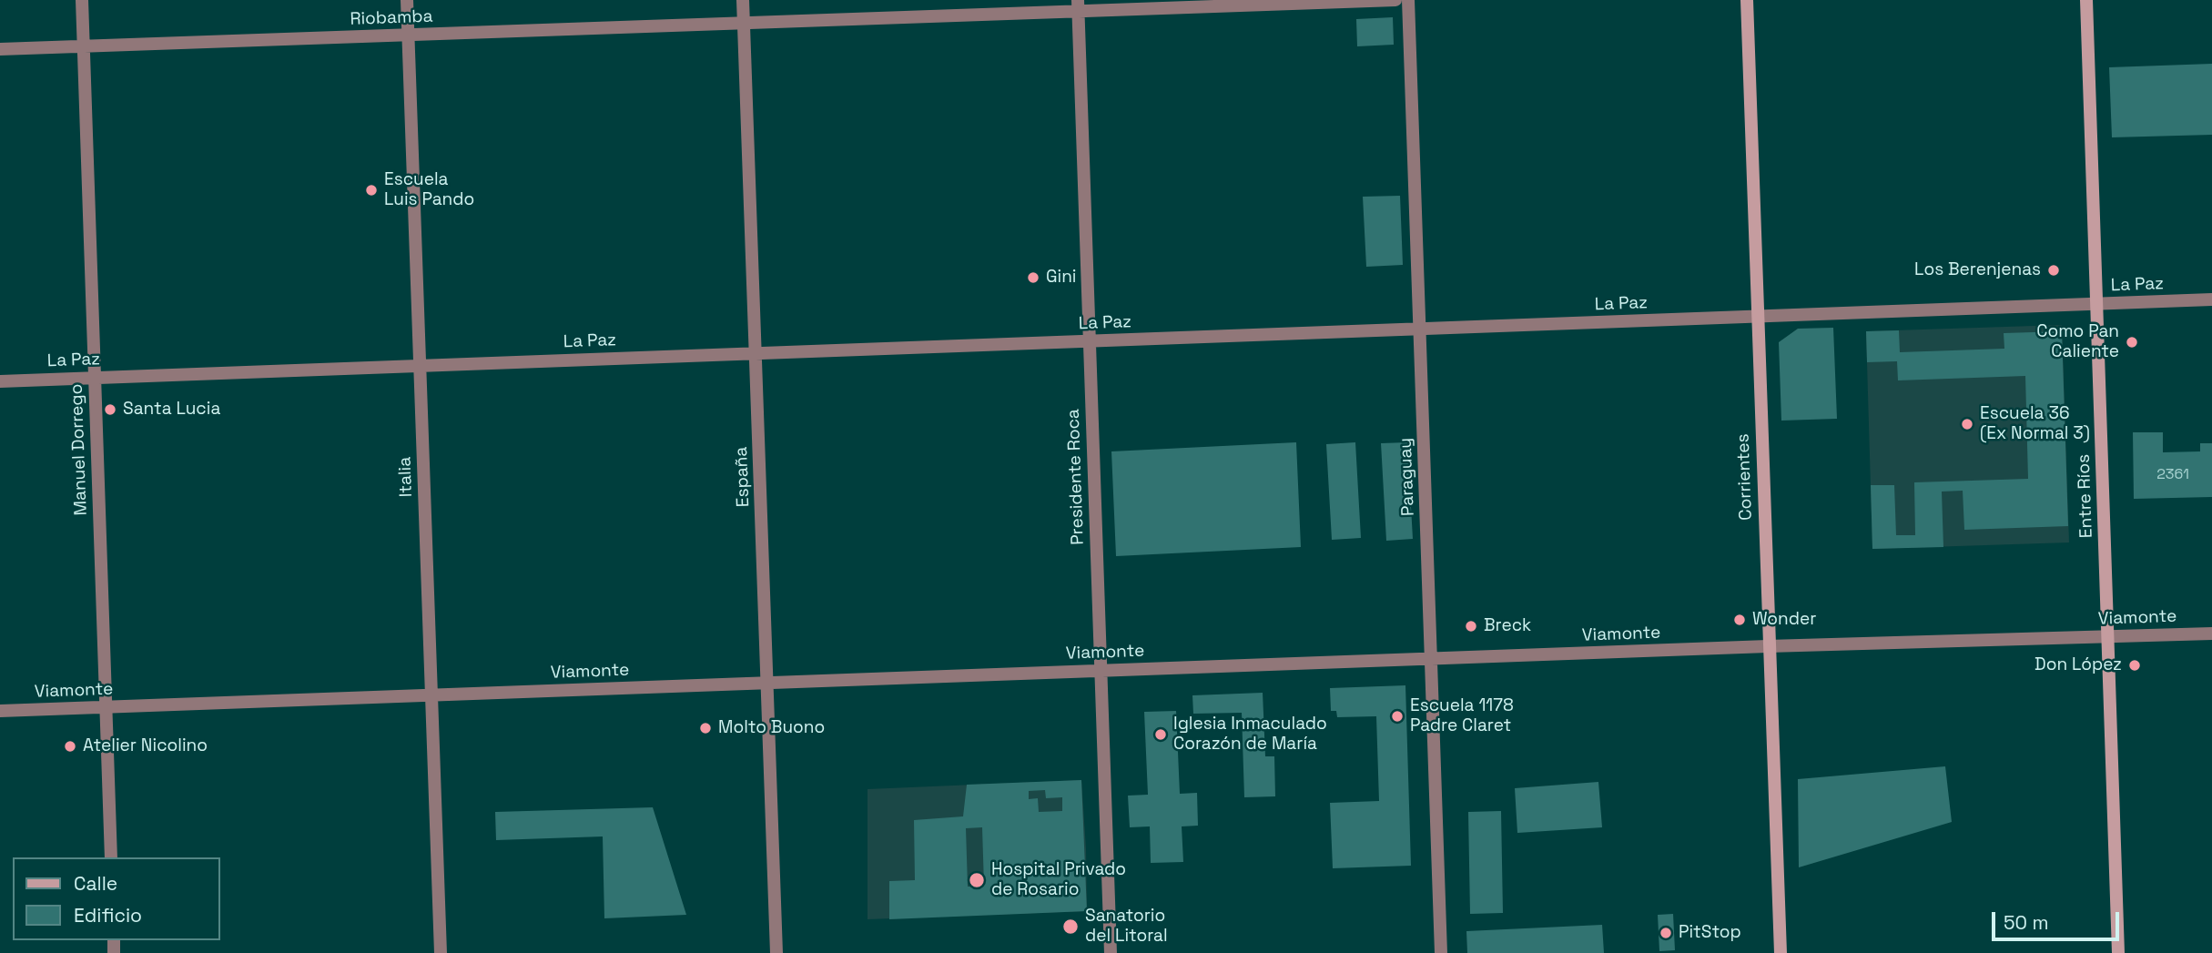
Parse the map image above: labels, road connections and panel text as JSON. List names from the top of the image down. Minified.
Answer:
{"streets":{"main road":["Corrientes","Entre Ríos"],"street":["Riobamba","La Paz","Manuel Dorrego","Italia","España","Presidente Roca","Paraguay","Viamonte"]},"crossings":[["Riobamba","Manuel Dorrego"],["Riobamba","Italia"],["Riobamba","España"],["Riobamba","Presidente Roca"],["La Paz","Manuel Dorrego"],["La Paz","Italia"],["La Paz","España"],["La Paz","Presidente Roca"],["La Paz","Paraguay"],["La Paz","Corrientes"],["La Paz","Entre Ríos"],["Manuel Dorrego","Viamonte"],["Italia","Viamonte"],["España","Viamonte"],["Presidente Roca","Viamonte"],["Paraguay","Viamonte"],["Corrientes","Viamonte"],["Entre Ríos","Viamonte"]],"places":["Escuela Luis Pando","Los Berenjenas","Gini","Como Pan Caliente","Santa Lucia","Escuela 36 (Ex Normal 3)","Wonder","Breck","Don López","Escuela 1178 Padre Claret","Molto Buono","Iglesia Inmaculado Corazón de María","Atelier Nicolino","Hospital Privado de Rosario","Sanatorio del Litoral","PitStop"],"house_numbers":["2361"],"legend":["Calle","Edificio"],"scale_bar":"50 m"}
